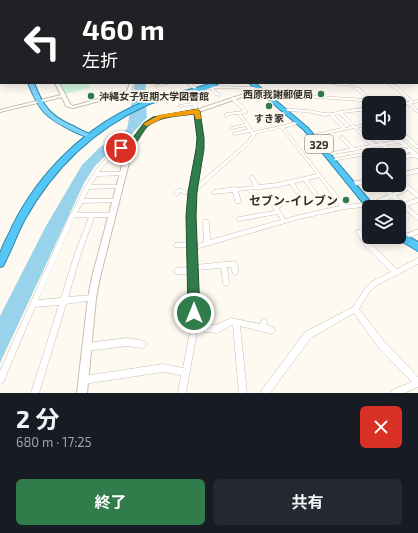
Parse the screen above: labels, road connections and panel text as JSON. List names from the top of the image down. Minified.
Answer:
{"streets":{"highway":["329"]},"places":["西原我謝郵便局","沖縄女子短期大学図書館","すき家","セブン-イレブン"],"page":{"turn":["460 m","左折"],"heading":["2 分","680 m · 17:25"],"buttons":["終了","共有"]}}
